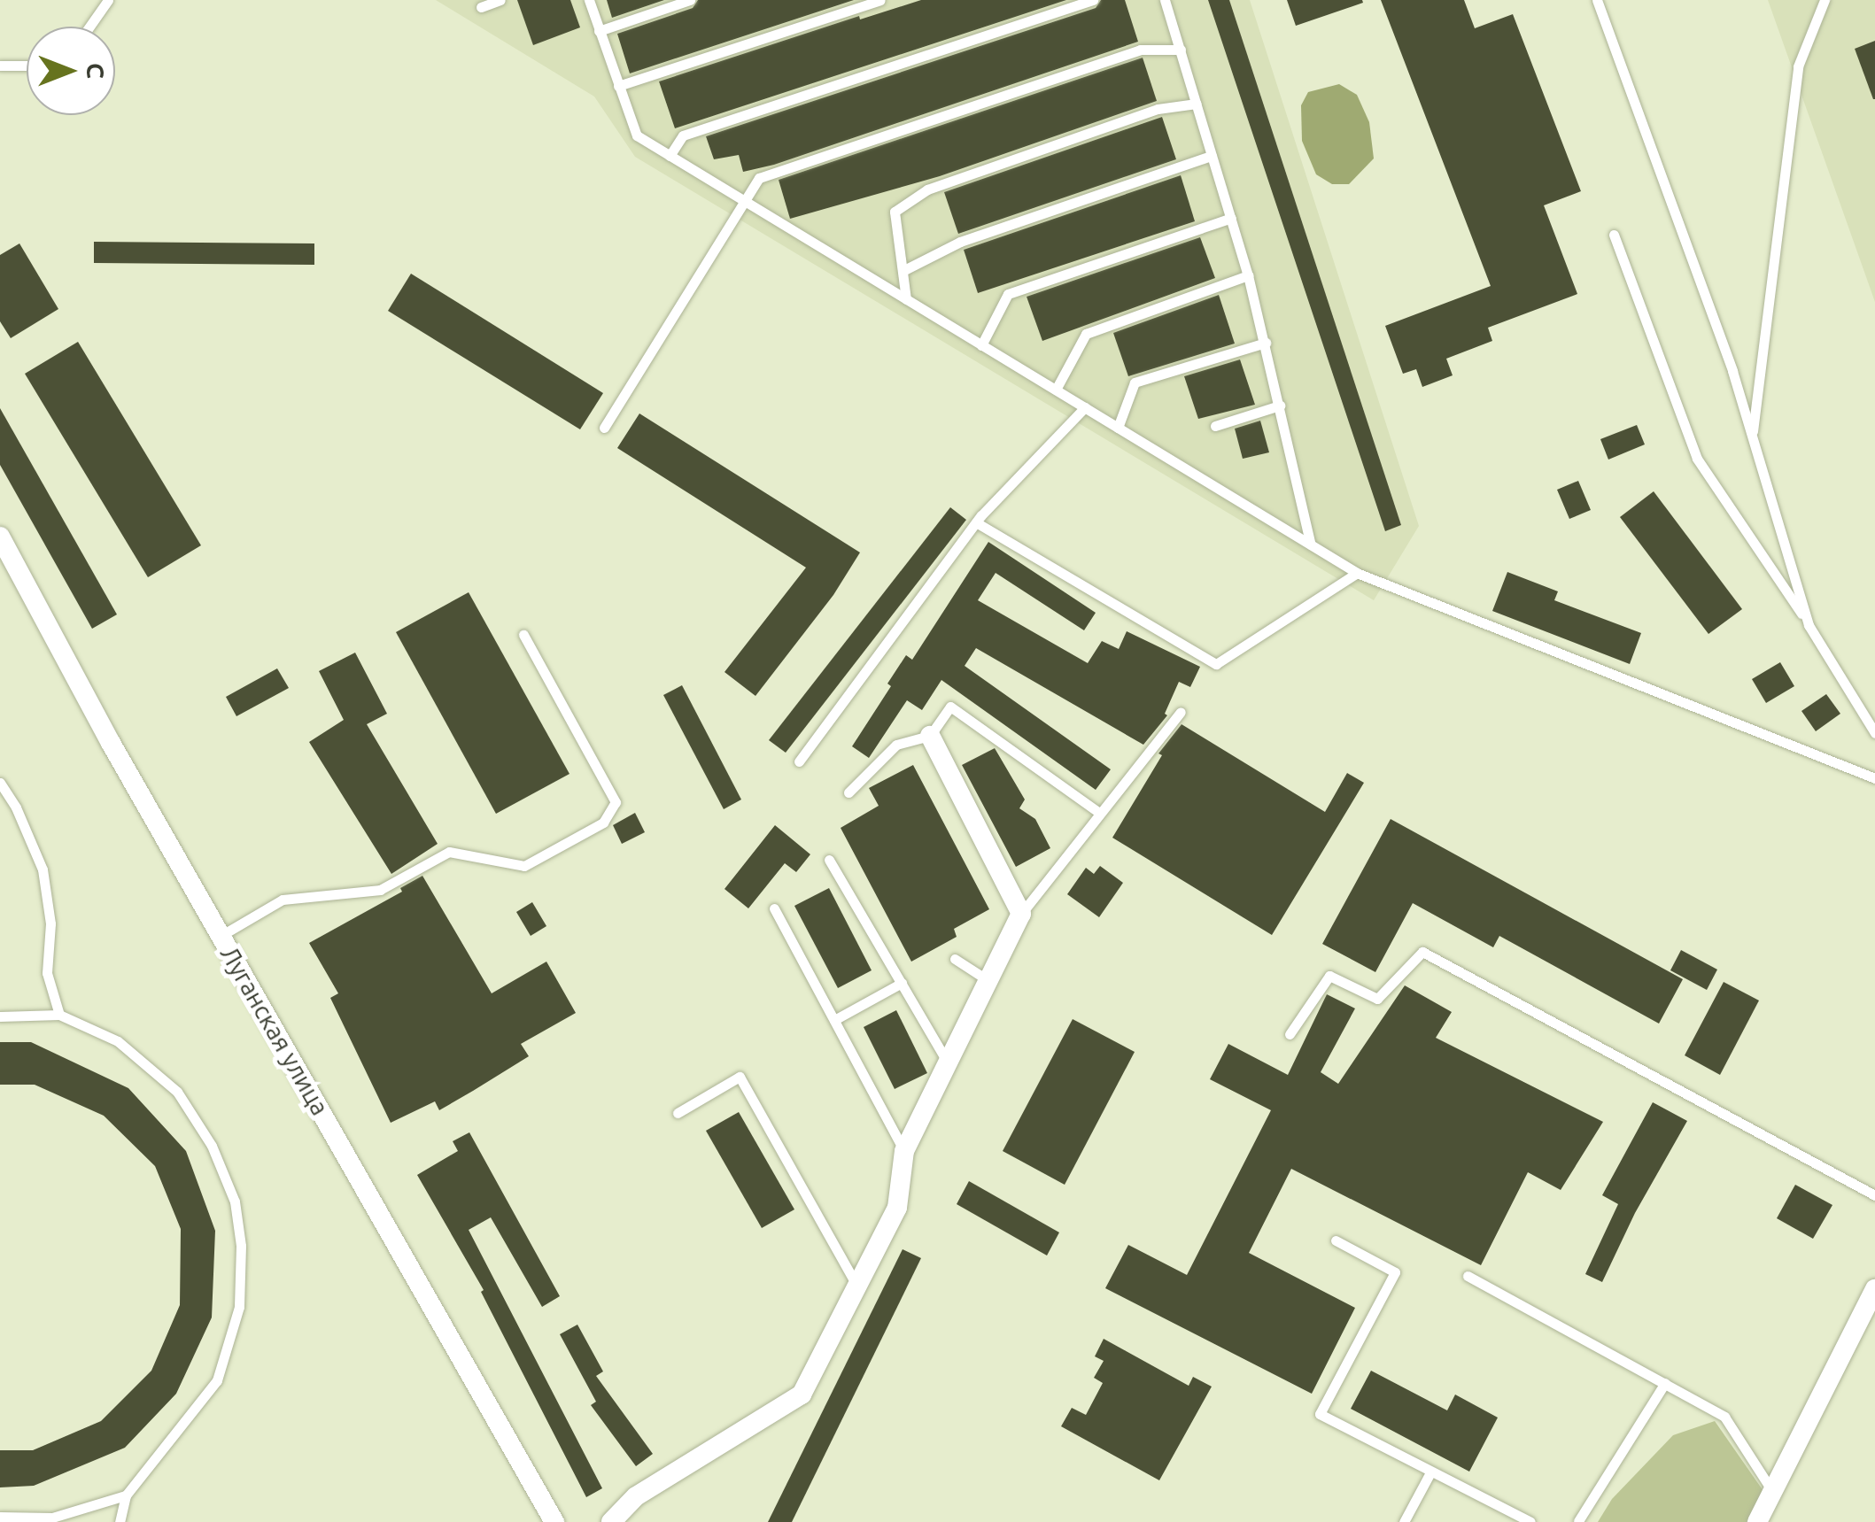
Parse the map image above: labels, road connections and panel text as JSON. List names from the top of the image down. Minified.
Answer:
{"streets":{"street":["Луганская улица"]},"north":"right"}
